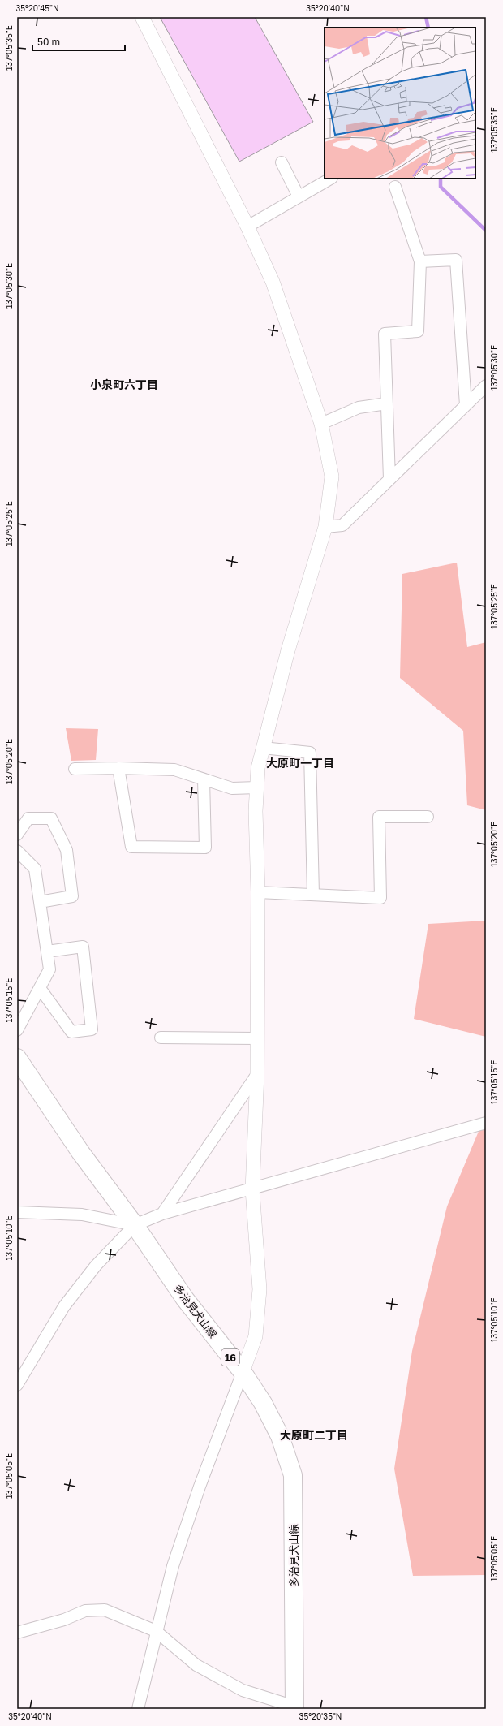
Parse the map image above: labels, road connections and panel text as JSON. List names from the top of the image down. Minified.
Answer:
{"streets":{"main road":["多治見犬山線","16"]},"districts":["小泉町六丁目","大原町一丁目","大原町二丁目"],"scale_bar":"50 m","coordinates":["35°20'45\"N","35°20'40\"N","137°05'35\"E","137°05'30\"E","137°05'25\"E","137°05'20\"E","137°05'15\"E","137°05'10\"E","137°05'05\"E","35°20'35\"N"]}
